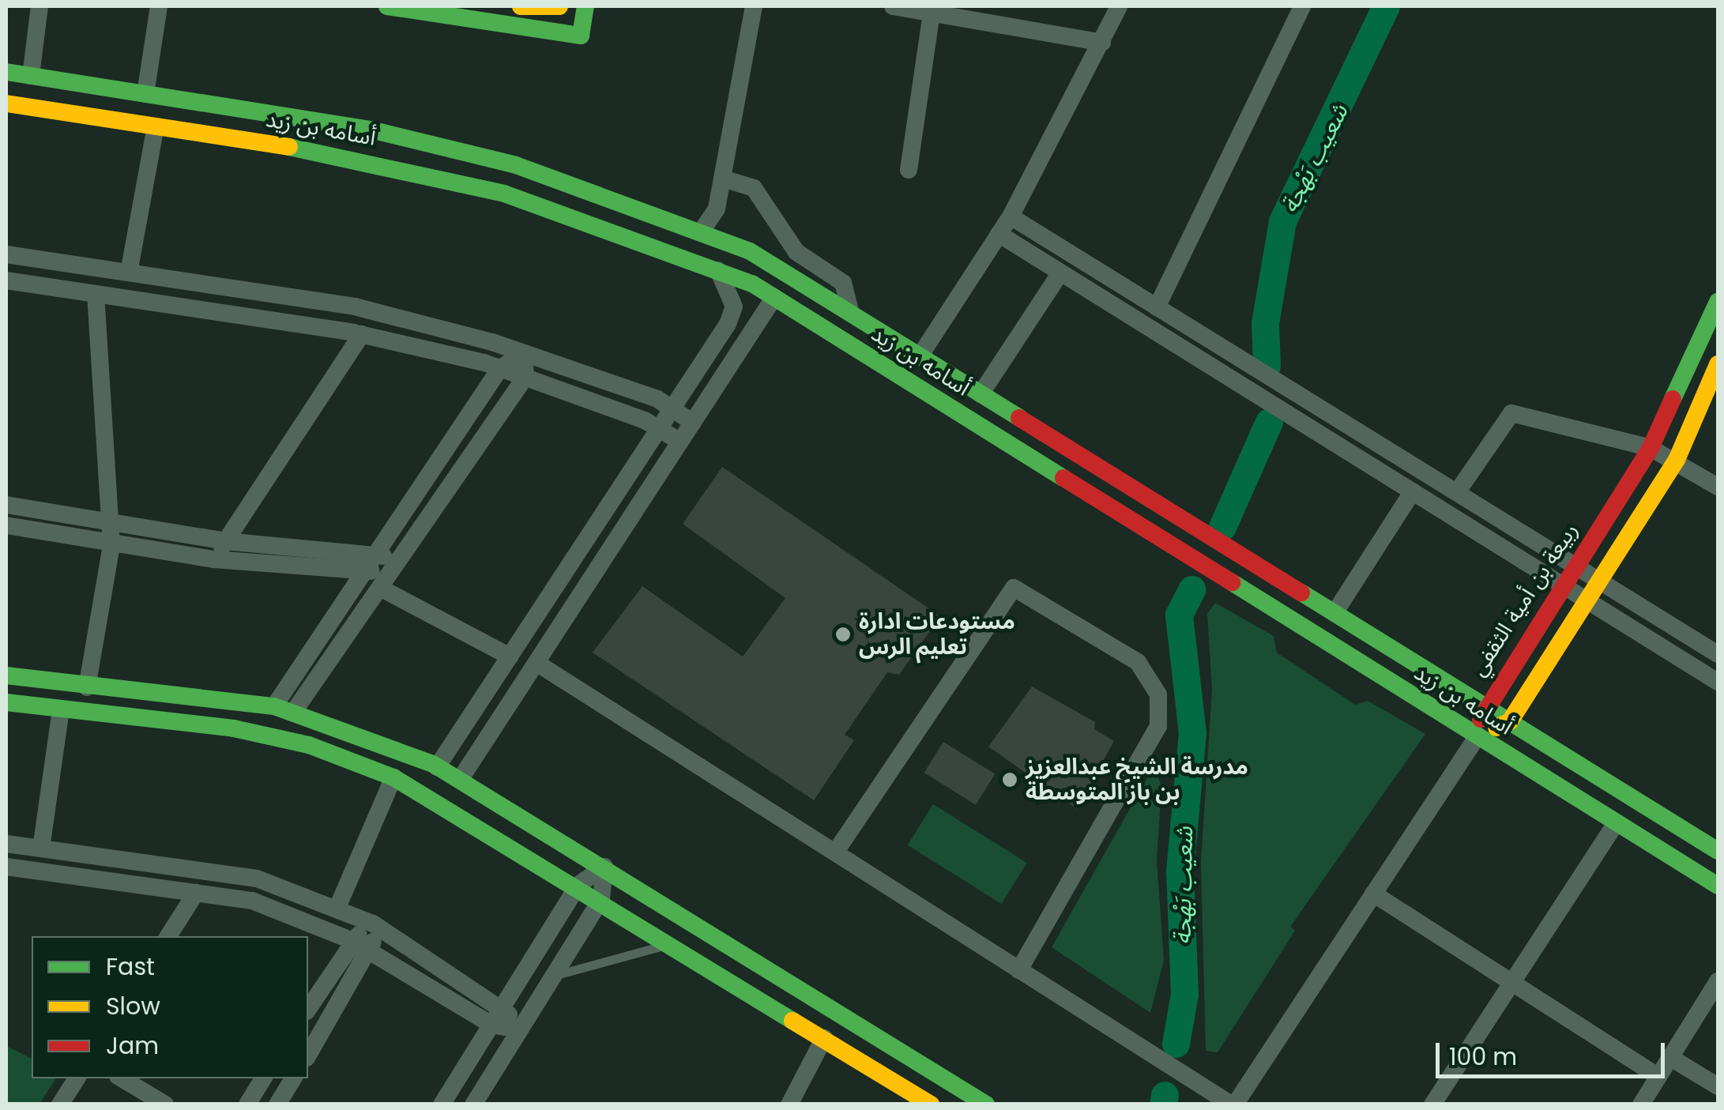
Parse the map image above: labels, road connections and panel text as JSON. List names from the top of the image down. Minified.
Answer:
{"streets":{"street":["أسامه بن زيد","ربيعة بن أمية الثقفي"]},"crossings":[["أسامه بن زيد","ربيعة بن أمية الثقفي"]],"water":["شعيب بَهْجة"],"places":["مستودعات ادارة تعليم الرس","مدرسة الشيخ عبدالعزيز بن باز المتوسطة"],"legend":["Fast","Slow","Jam"],"scale_bar":"100 m"}
